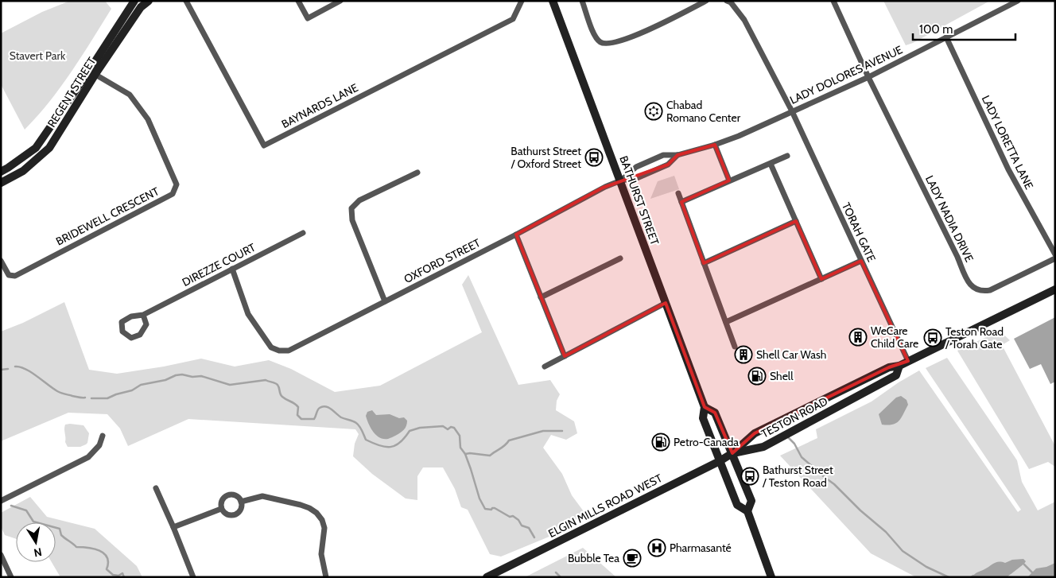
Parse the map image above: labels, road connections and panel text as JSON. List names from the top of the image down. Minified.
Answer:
{"streets":{"main road":["REGENT STREET","BATHURST STREET","TESTON ROAD","ELGIN MILLS ROAD WEST"],"street":["LADY DOLORES AVENUE","BAYNARDS LANE","LADY LORETTA LANE","BRIDEWELL CRESCENT","LADY NADIA DRIVE","TORAH GATE","OXFORD STREET","DIREZZE COURT"]},"crossings":[["LADY DOLORES AVENUE","LADY LORETTA LANE"],["LADY DOLORES AVENUE","BATHURST STREET"],["LADY DOLORES AVENUE","LADY NADIA DRIVE"],["LADY DOLORES AVENUE","TORAH GATE"],["LADY DOLORES AVENUE","OXFORD STREET"],["REGENT STREET","BRIDEWELL CRESCENT"],["BATHURST STREET","OXFORD STREET"],["BATHURST STREET","TESTON ROAD"],["BATHURST STREET","ELGIN MILLS ROAD WEST"],["TORAH GATE","TESTON ROAD"],["OXFORD STREET","DIREZZE COURT"],["TESTON ROAD","ELGIN MILLS ROAD WEST"]],"parks":["Stavert Park"],"places":{"synagogue":["Chabad Romano Center"],"bus stop":["Bathurst Street / Oxford Street","Teston Road / Torah Gate","Bathurst Street / Teston Road"],"building":["WeCare Child Care","Shell Car Wash"],"fuel station":["Shell","Petro-Canada"],"hospital":["Pharmasanté"],"cafe":["Bubble Tea"]},"scale_bar":"100 m","north":"bottom"}
